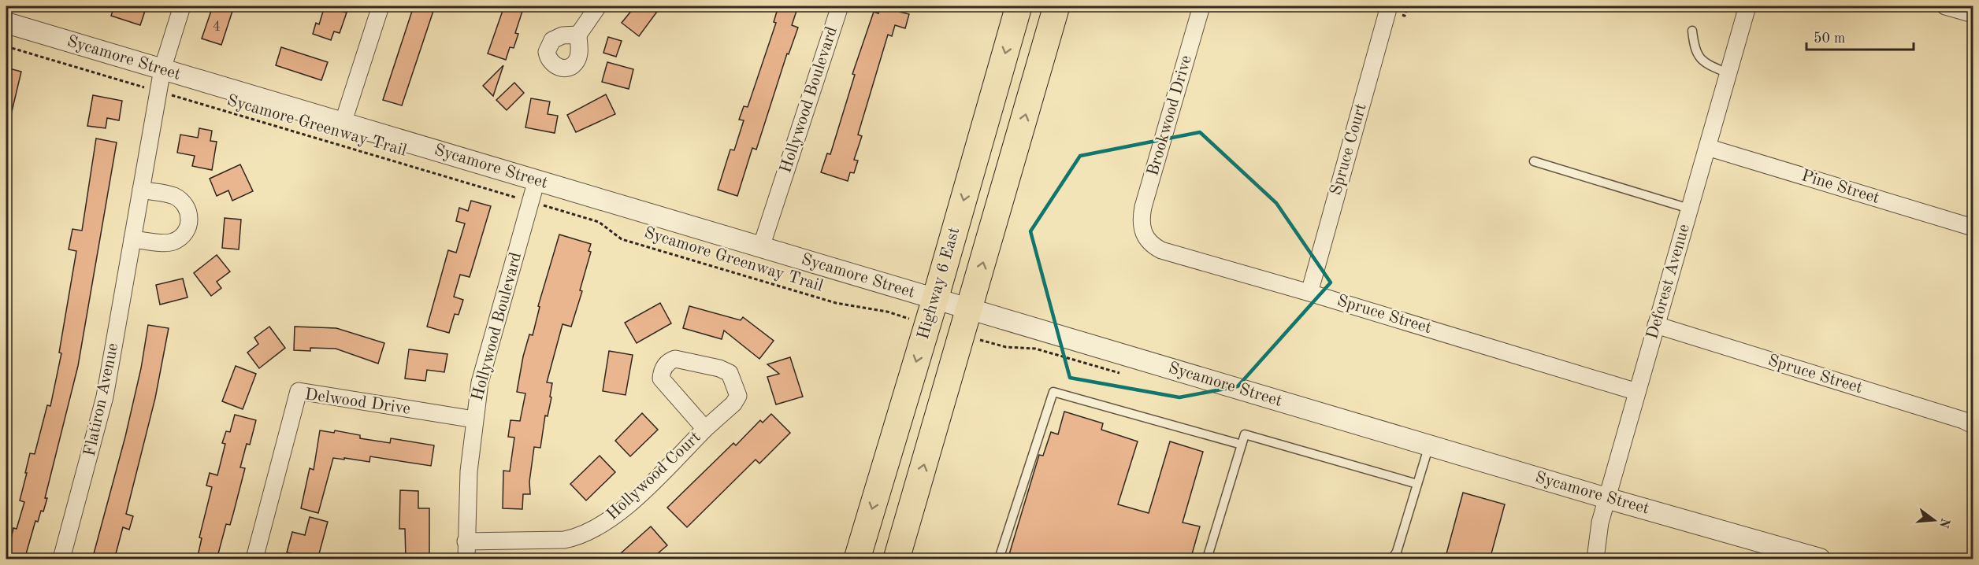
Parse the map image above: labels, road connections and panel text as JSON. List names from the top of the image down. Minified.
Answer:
{"streets":{"main road":["Highway 6 East"],"street":["Sycamore Street","Hollywood Boulevard","Brookwood Drive","Spruce Court","Pine Street","Deforest Avenue","Spruce Street","Flatiron Avenue","Delwood Drive","Hollywood Court"],"path":["Sycamore Greenway Trail"]},"crossings":[["Sycamore Street","Hollywood Boulevard"],["Sycamore Street","Deforest Avenue"],["Sycamore Street","Highway 6 East"],["Sycamore Street","Flatiron Avenue"],["Hollywood Boulevard","Sycamore Greenway Trail"],["Hollywood Boulevard","Delwood Drive"],["Hollywood Boulevard","Hollywood Court"],["Brookwood Drive","Spruce Street"],["Spruce Court","Spruce Street"],["Pine Street","Deforest Avenue"],["Deforest Avenue","Spruce Street"]],"house_numbers":["4"],"scale_bar":"50 m","north":"right"}
